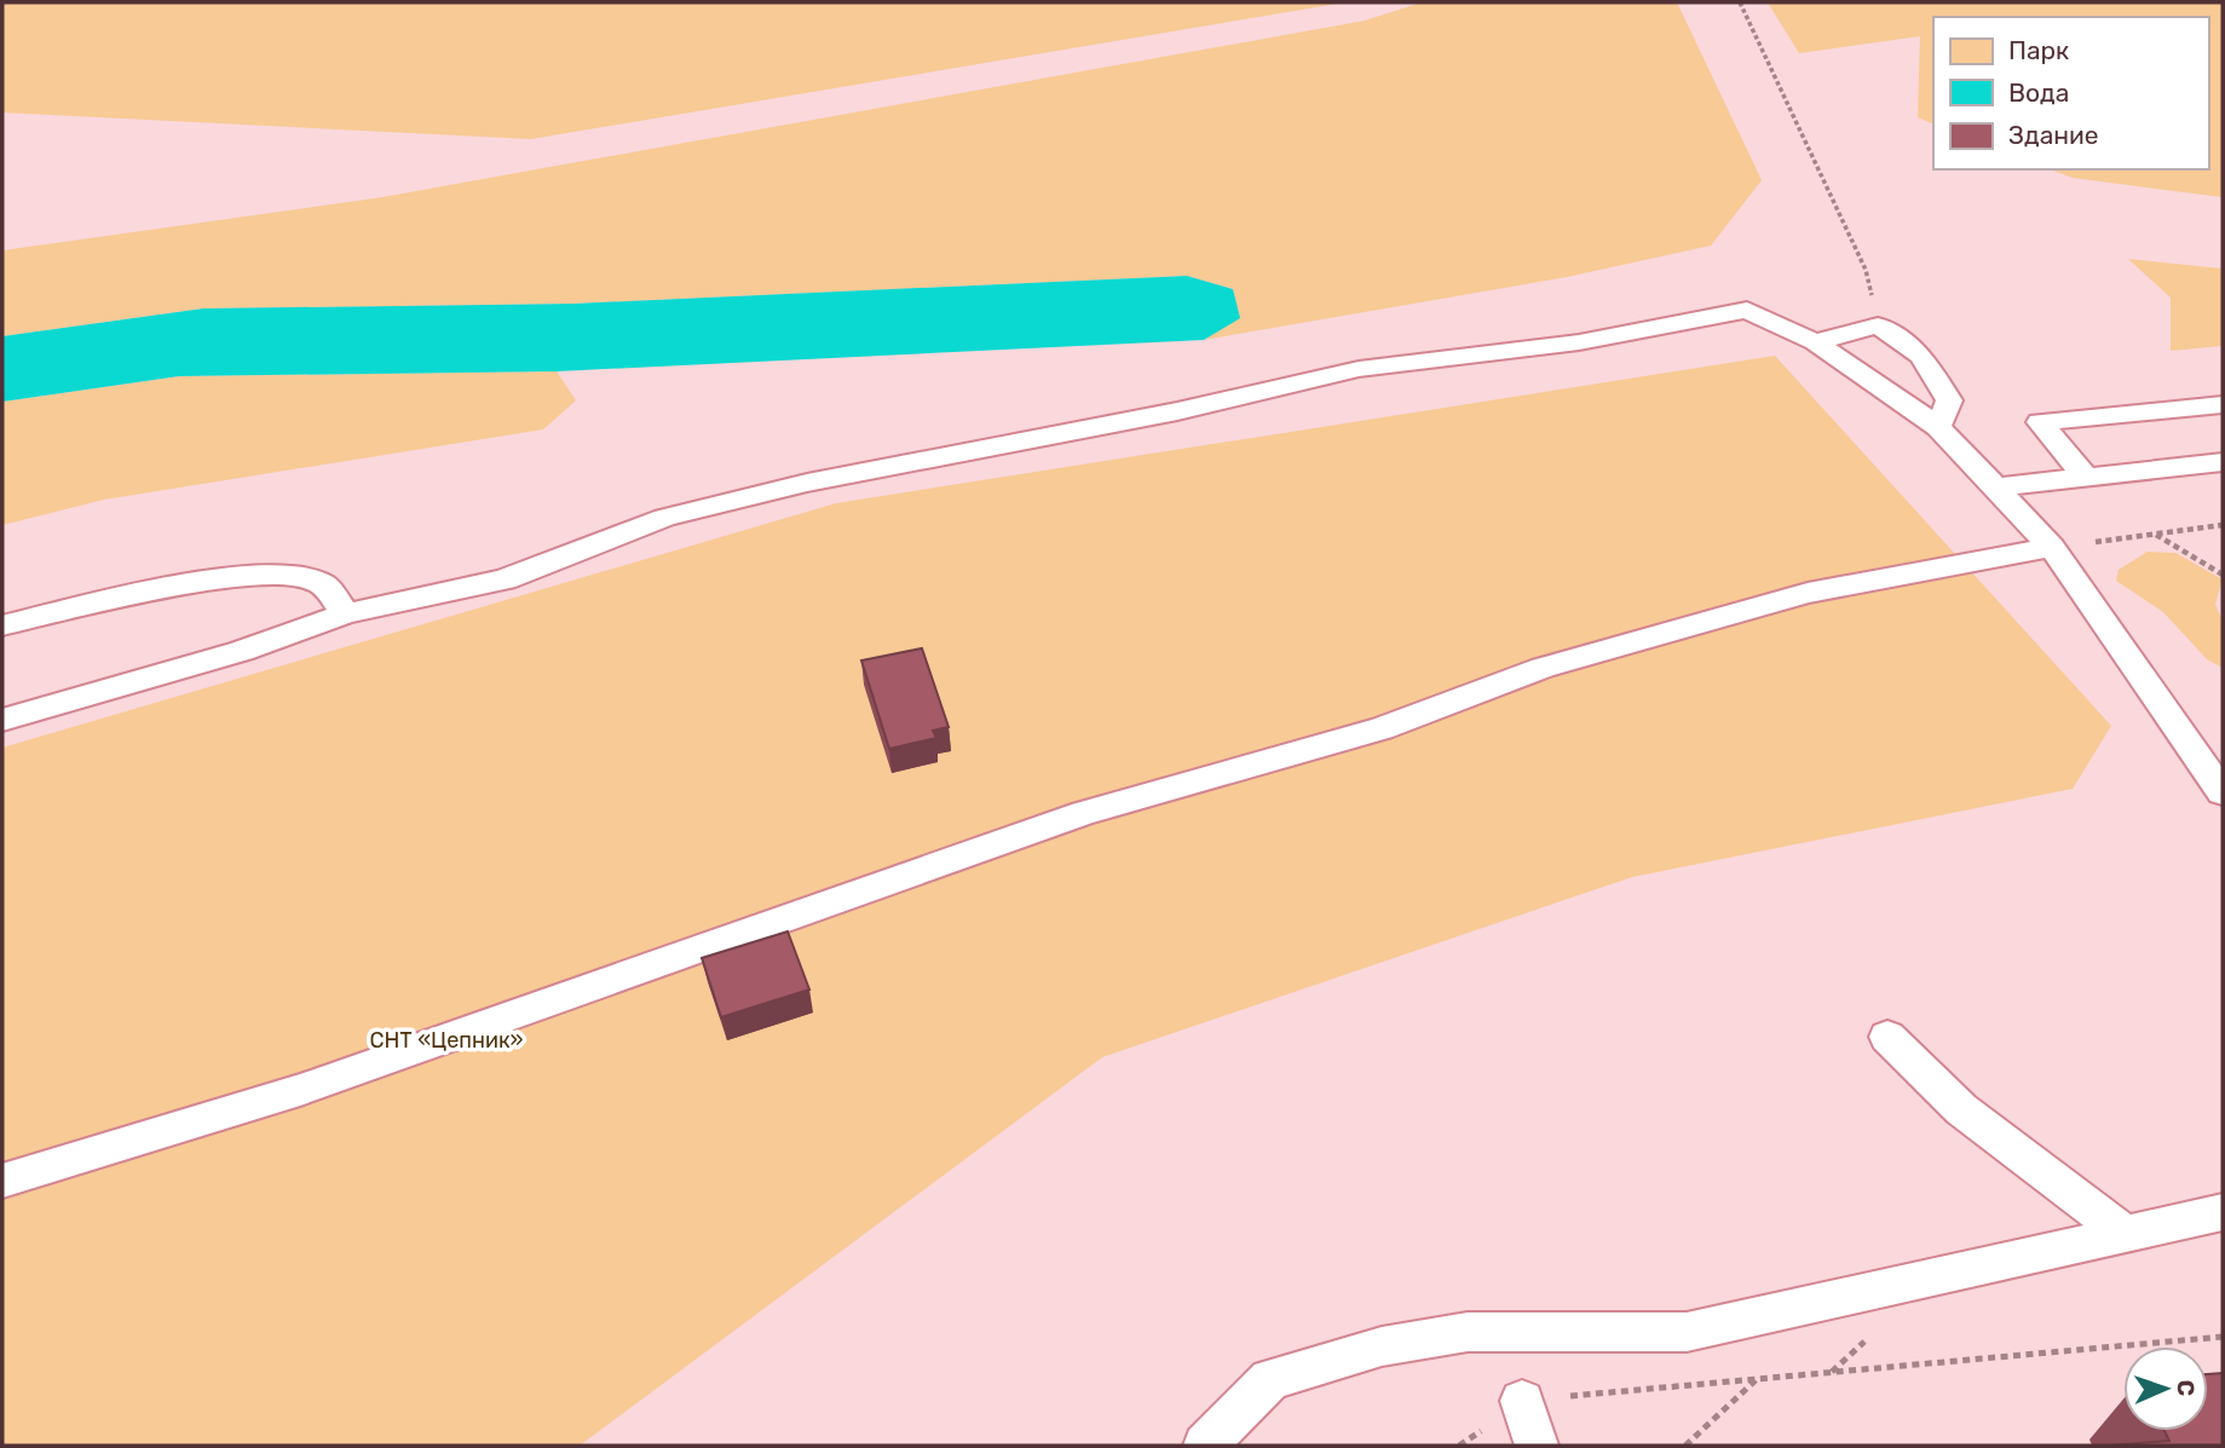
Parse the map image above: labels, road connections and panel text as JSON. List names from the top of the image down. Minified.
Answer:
{"parks":["СНТ «Цепник»"],"legend":["Парк","Вода","Здание"],"north":"right"}
